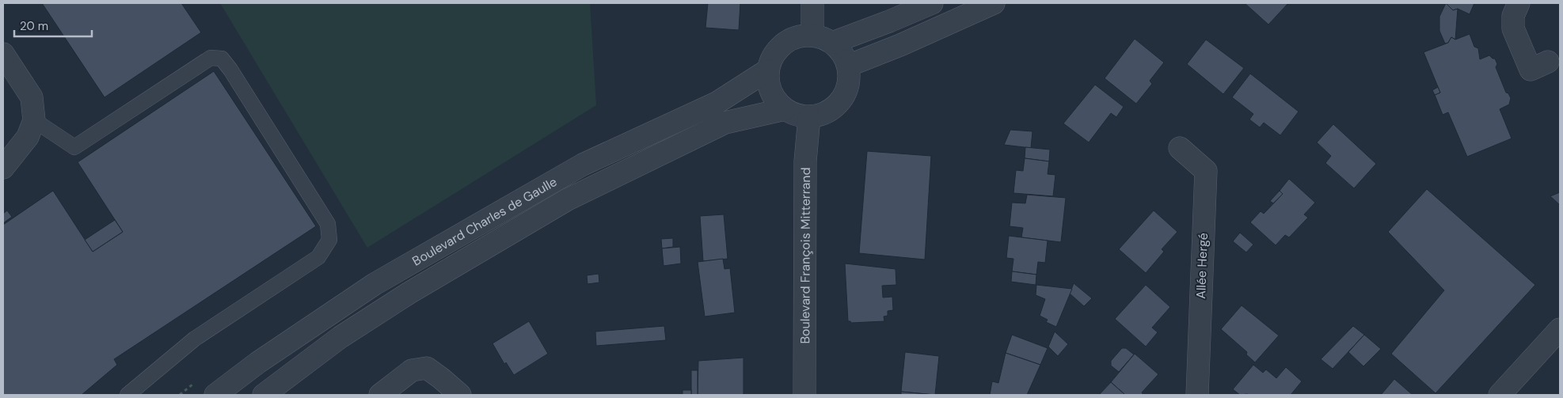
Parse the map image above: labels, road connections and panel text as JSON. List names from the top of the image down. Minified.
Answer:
{"streets":{"street":["Boulevard Charles de Gaulle","Boulevard François Mitterrand","Allée Hergé"]},"crossings":[["Boulevard Charles de Gaulle","Boulevard François Mitterrand"]],"scale_bar":"20 m"}
